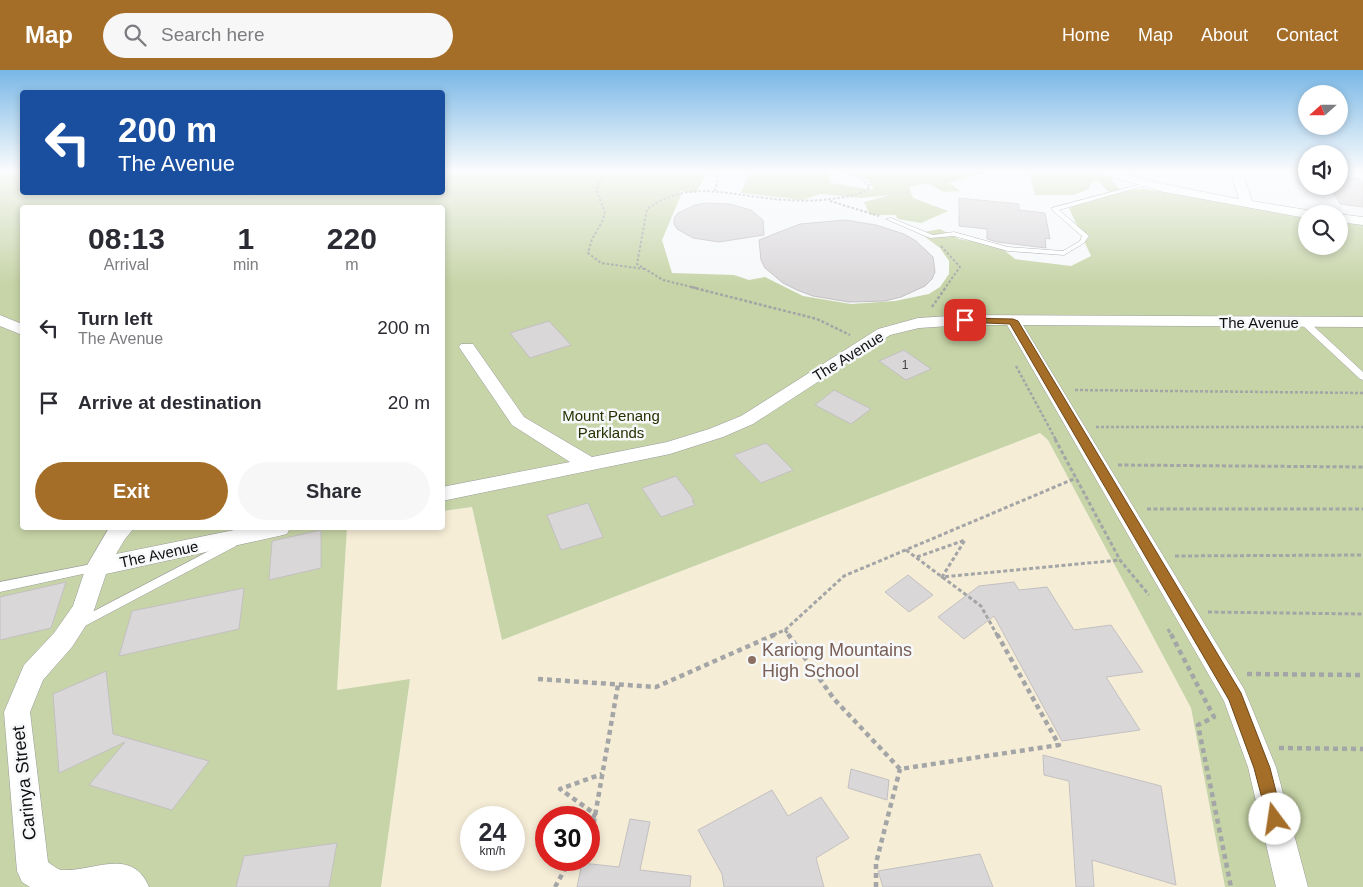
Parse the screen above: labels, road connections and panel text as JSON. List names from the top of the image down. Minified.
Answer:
{"streets":{"street":["The Avenue","Carinya Street"]},"crossings":[["The Avenue","Carinya Street"]],"parks":["Mount Penang Parklands"],"places":["Kariong Mountains High School"],"house_numbers":["1"],"north":"left","page":{"header":"Map","search":"Search here","nav":["Home","Map","About","Contact"],"turn":["200 m","The Avenue"],"eta":["08:13","Arrival","1","min","220","m"],"list":[{"name":"Turn left","note":"The Avenue","value":"200 m"},{"name":"Arrive at destination","value":"20 m"}],"buttons":["Exit","Share"],"speed":"24 km/h","limit":"30"}}
